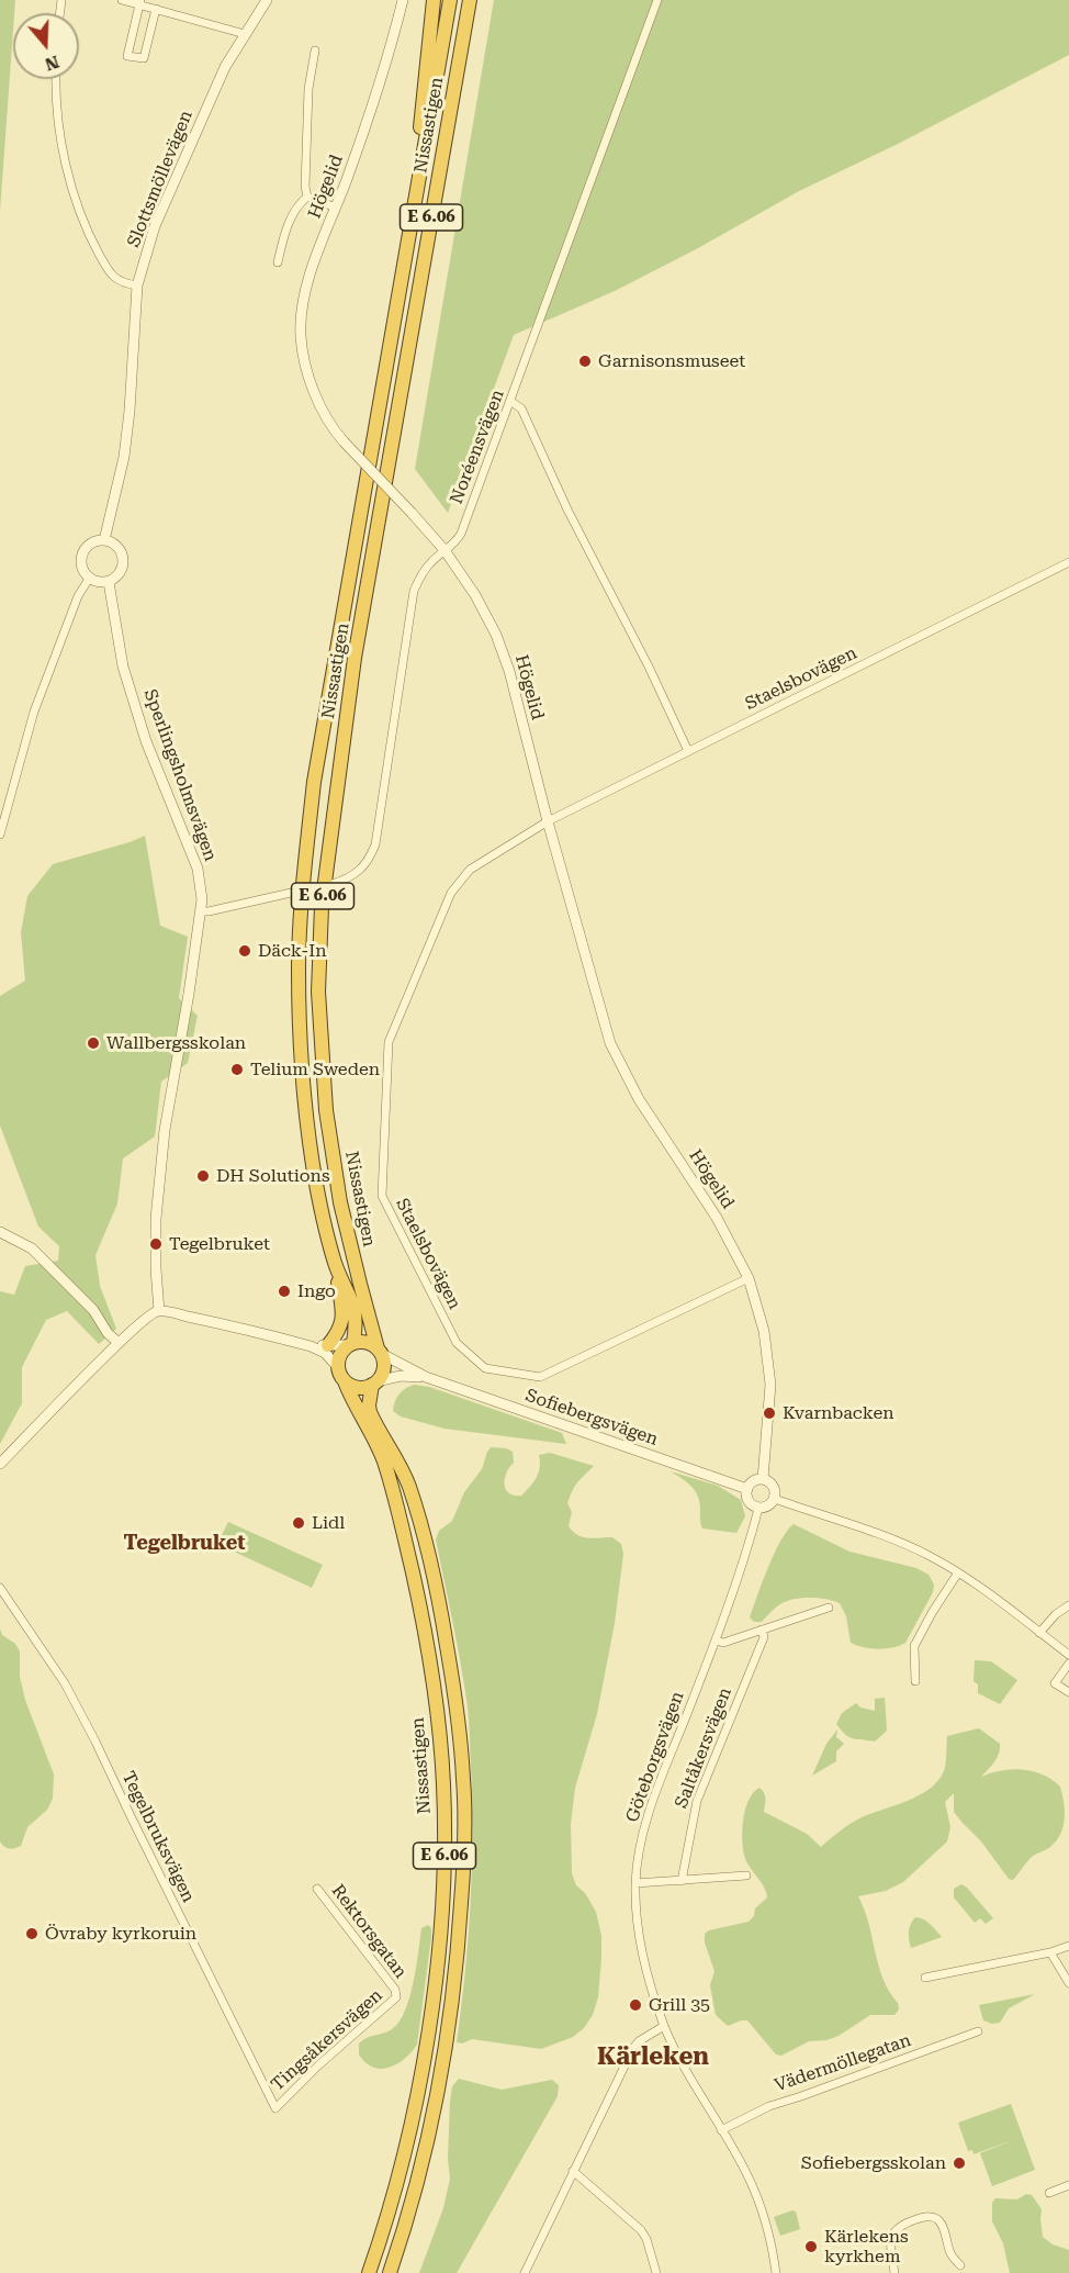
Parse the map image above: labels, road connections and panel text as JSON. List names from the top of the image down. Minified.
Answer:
{"streets":{"highway":["Nissastigen","E 6.06"],"street":["Slottsmöllevägen","Högelid","Noréensvägen","Staelsbovägen","Sperlingsholmsvägen","Sofiebergsvägen","Saltåkersvägen","Göteborgsvägen","Tegelbruksvägen","Rektorsgatan","Tingsåkersvägen","Vädermöllegatan"]},"crossings":[["Nissastigen","E 6.06"],["Nissastigen","Sofiebergsvägen"],["Slottsmöllevägen","Sperlingsholmsvägen"],["Högelid","Noréensvägen"],["Högelid","Staelsbovägen"],["Högelid","Sofiebergsvägen"],["Högelid","Göteborgsvägen"],["E 6.06","Sofiebergsvägen"],["Sofiebergsvägen","Göteborgsvägen"],["Göteborgsvägen","Vädermöllegatan"],["Tegelbruksvägen","Tingsåkersvägen"],["Rektorsgatan","Tingsåkersvägen"]],"districts":["Tegelbruket","Kärleken"],"places":["Garnisonsmuseet","Däck-In","Wallbergsskolan","Telium Sweden","DH Solutions","Tegelbruket","Ingo","Kvarnbacken","Lidl","Övraby kyrkoruin","Grill 35","Sofiebergsskolan","Kärlekens kyrkhem"],"north":"bottom"}
